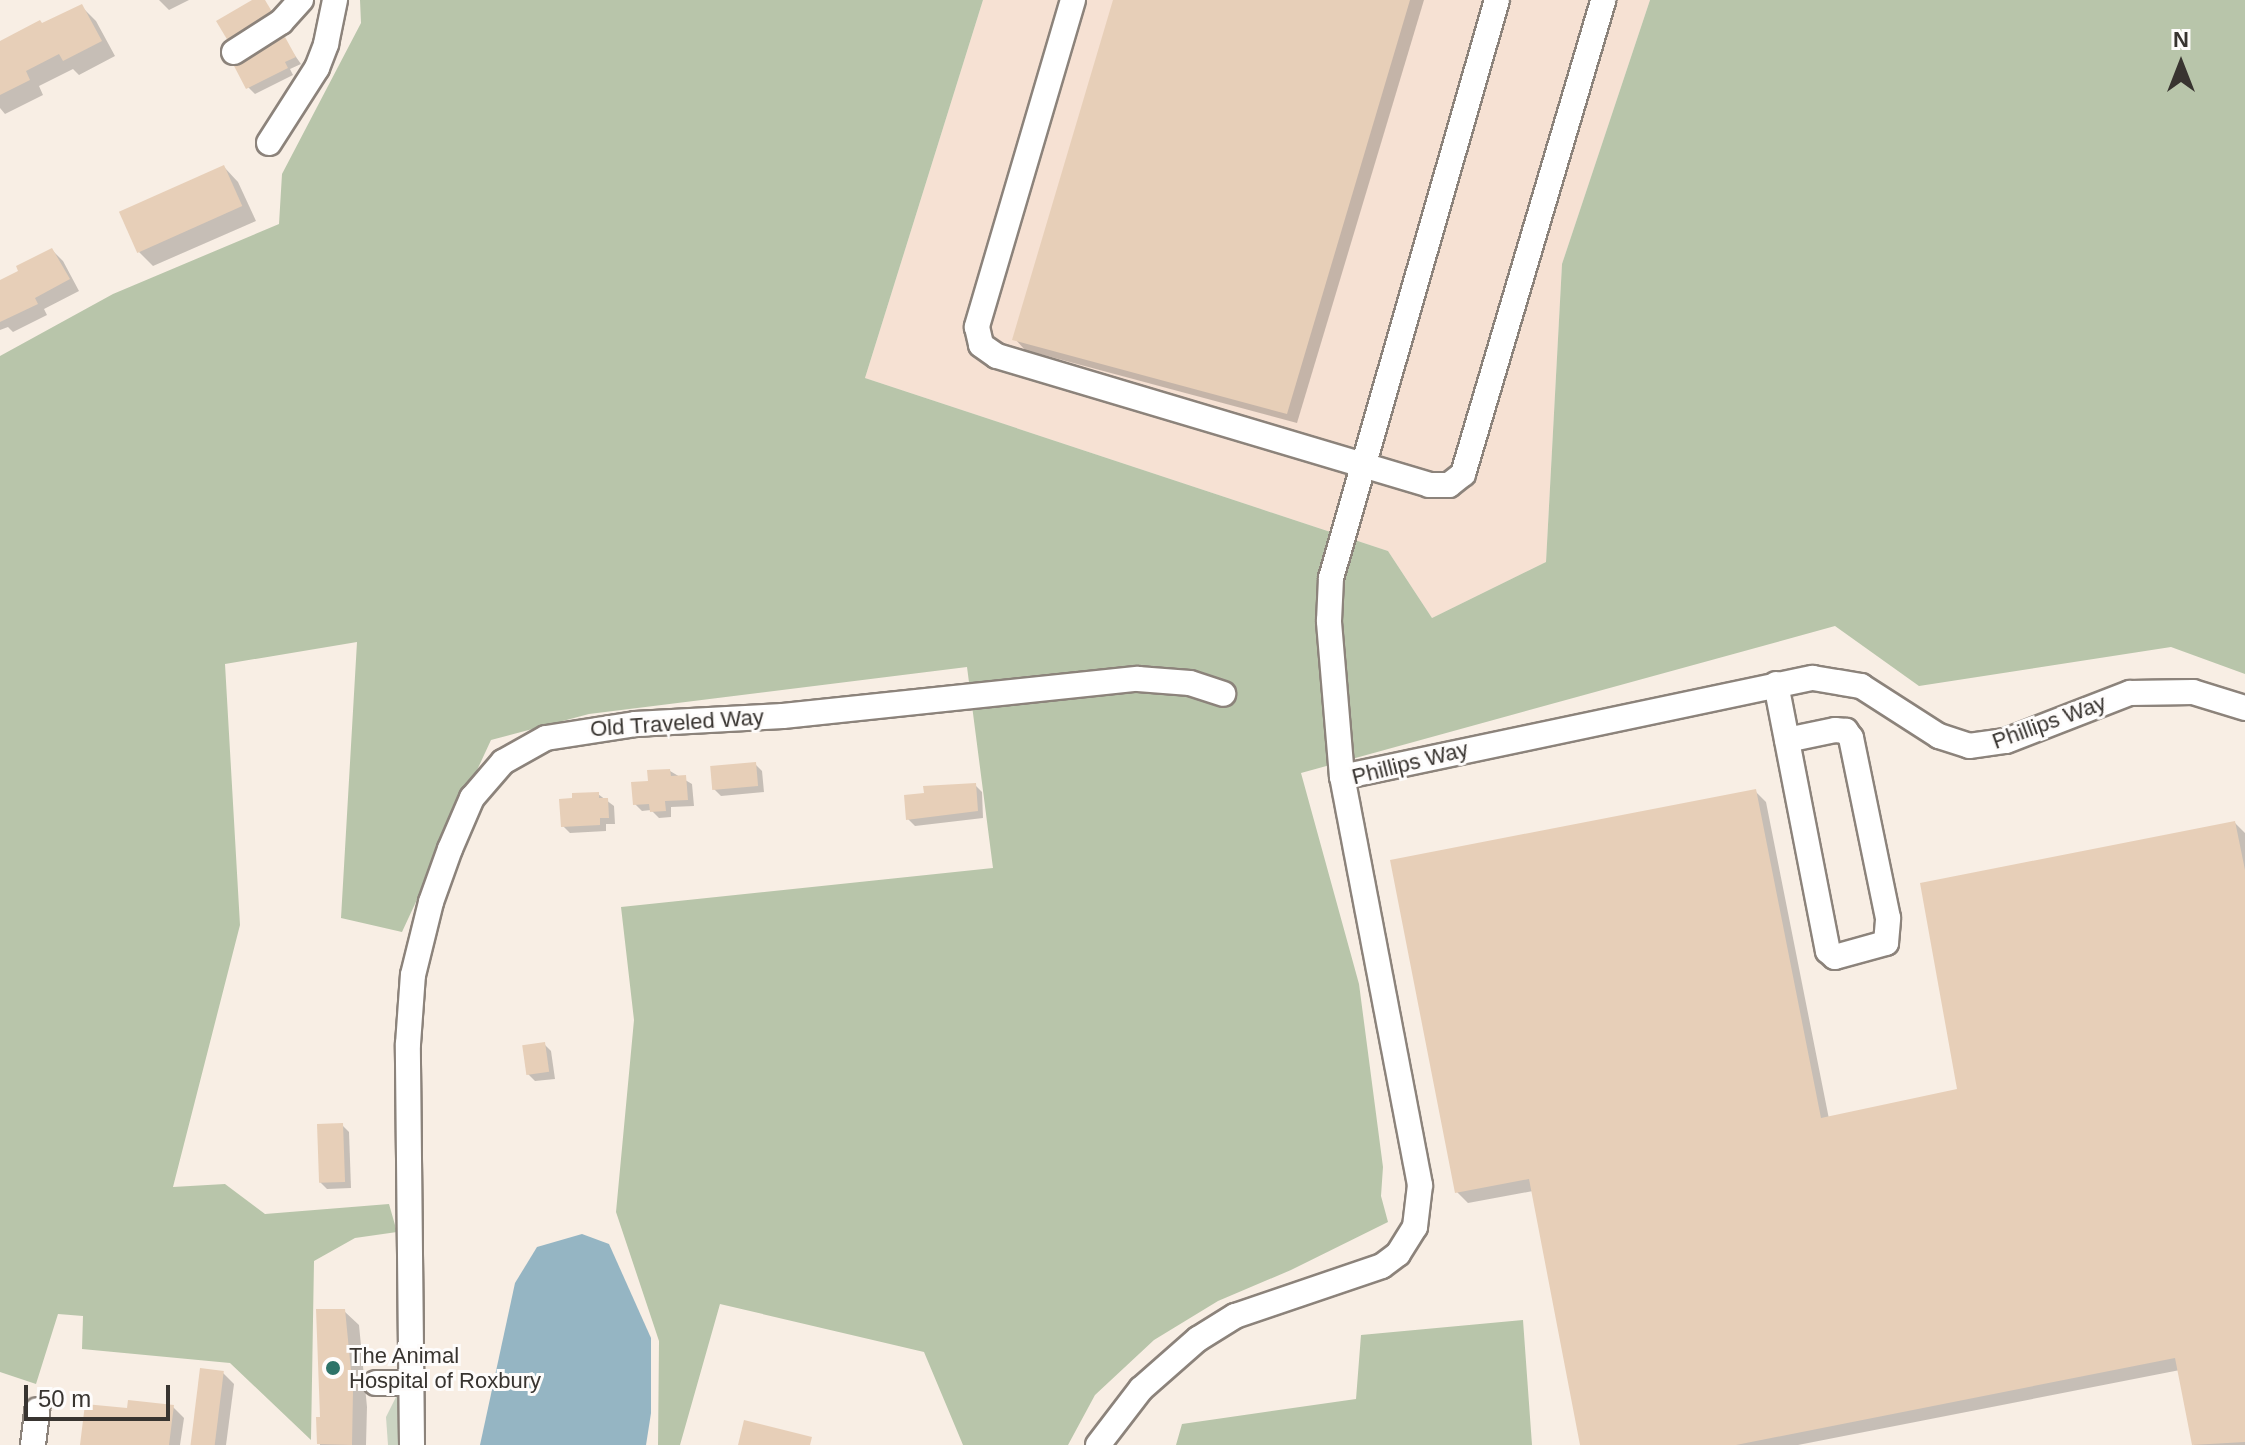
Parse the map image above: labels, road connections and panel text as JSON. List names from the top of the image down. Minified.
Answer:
{"streets":{"street":["Phillips Way","Old Traveled Way"]},"places":["The Animal Hospital of Roxbury"],"scale_bar":"50 m","north":"top"}
